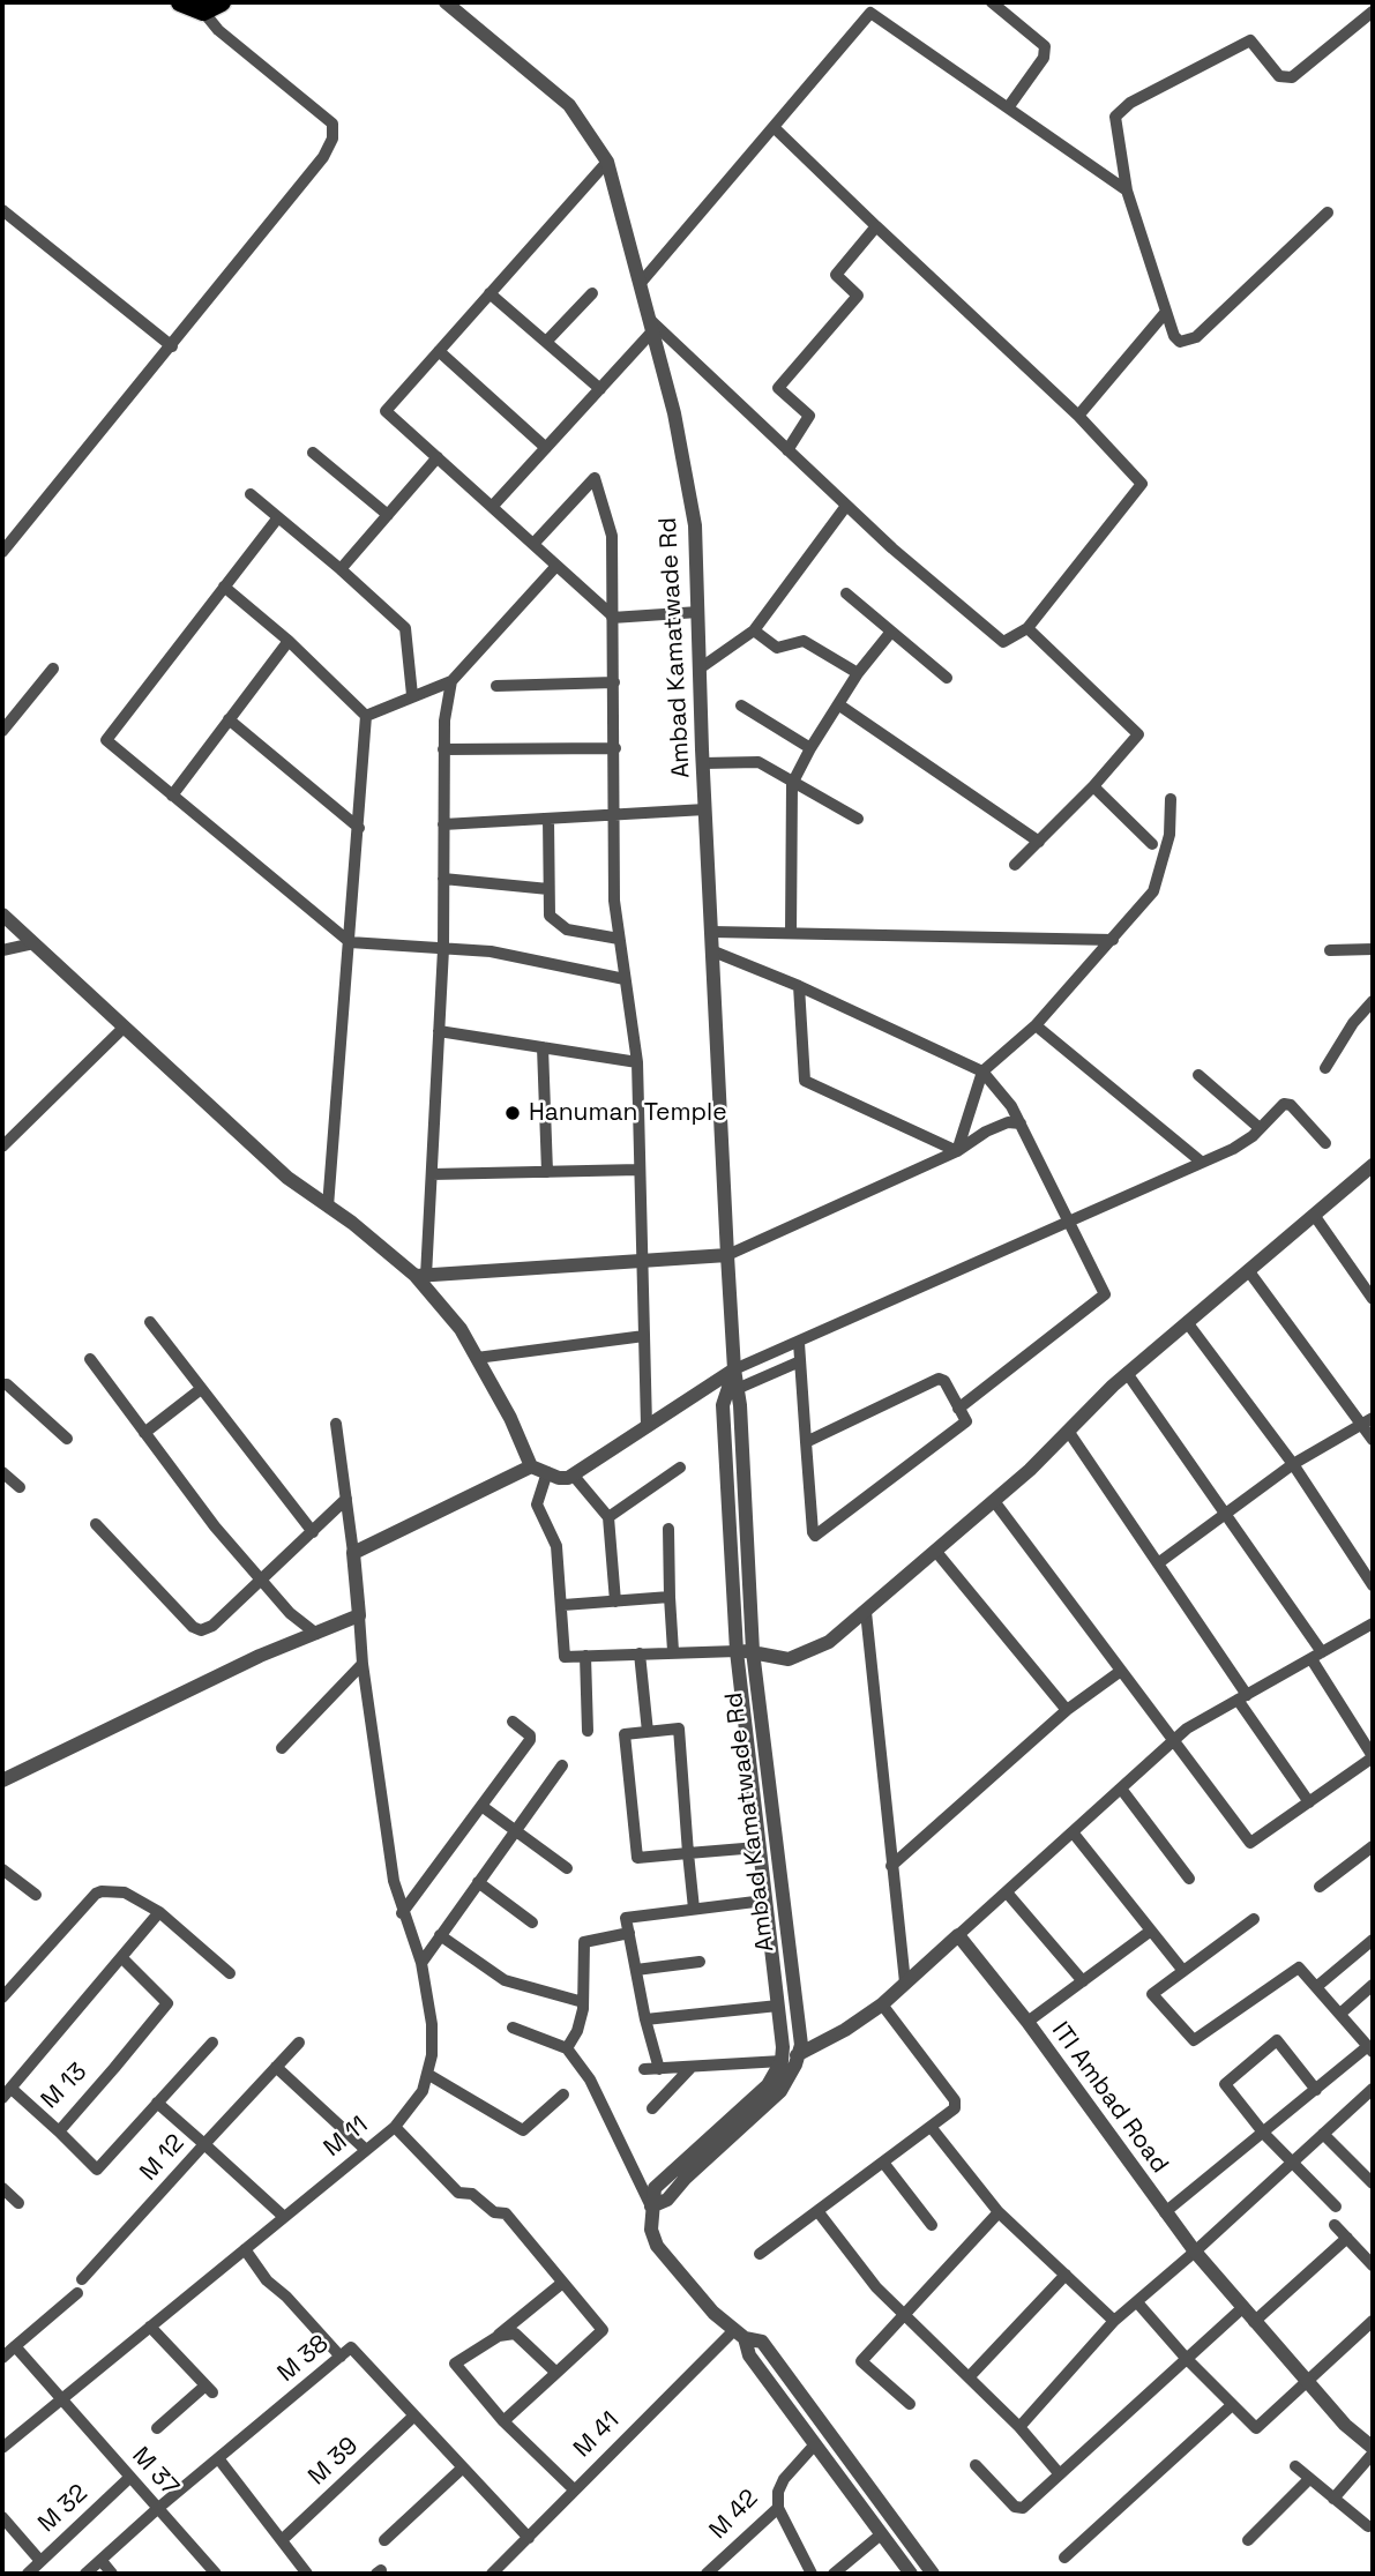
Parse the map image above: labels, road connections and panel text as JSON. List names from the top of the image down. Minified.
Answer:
{"streets":{"street":["Ambad Kamatwade Rd","M 13","ITI Ambad Road","M 11","M 12","M 38","M 41","M 39","M 37","M 32","M 42"]},"crossings":[["M 11","M 12"],["M 11","M 37"],["M 38","M 41"],["M 38","M 39"],["M 38","M 37"],["M 37","M 32"]],"places":["Hanuman Temple"]}
